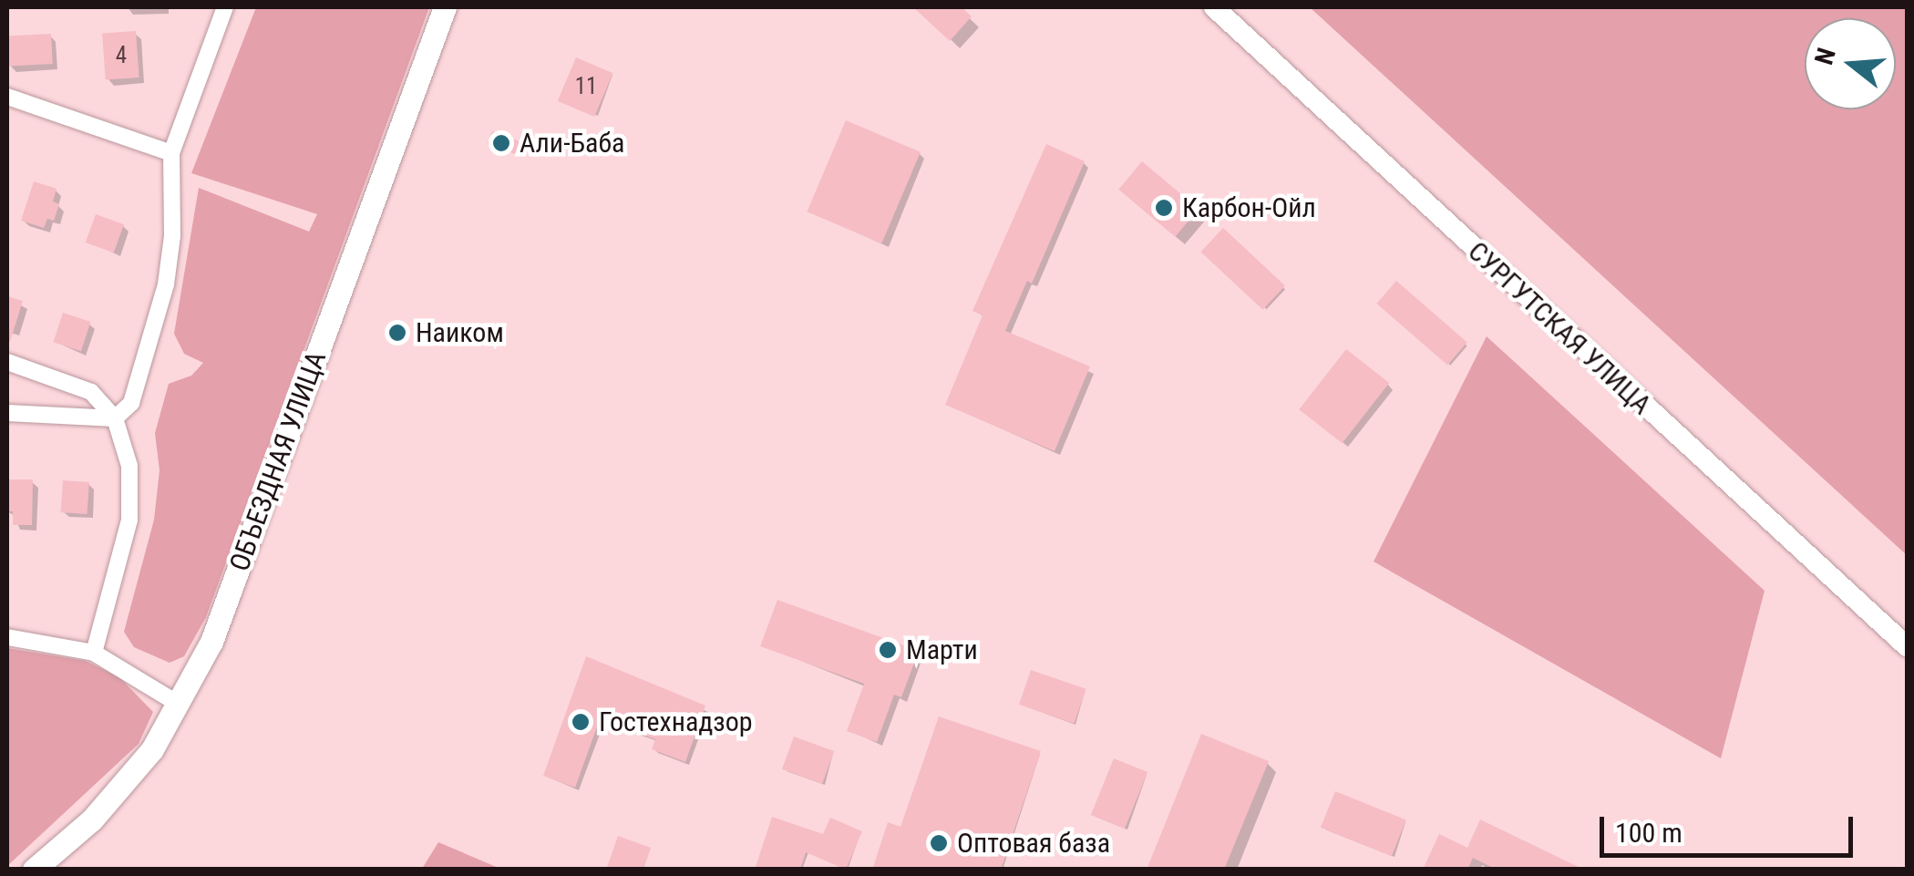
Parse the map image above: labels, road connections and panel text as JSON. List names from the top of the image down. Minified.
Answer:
{"streets":{"main road":["ОБЪЕЗДНАЯ УЛИЦА"],"street":["СУРГУТСКАЯ УЛИЦА"]},"places":["Али-Баба","Карбон-Ойл","Наиком","Марти","Гостехнадзор","Оптовая база"],"house_numbers":["4","11"],"scale_bar":"100 m","north":"left"}
